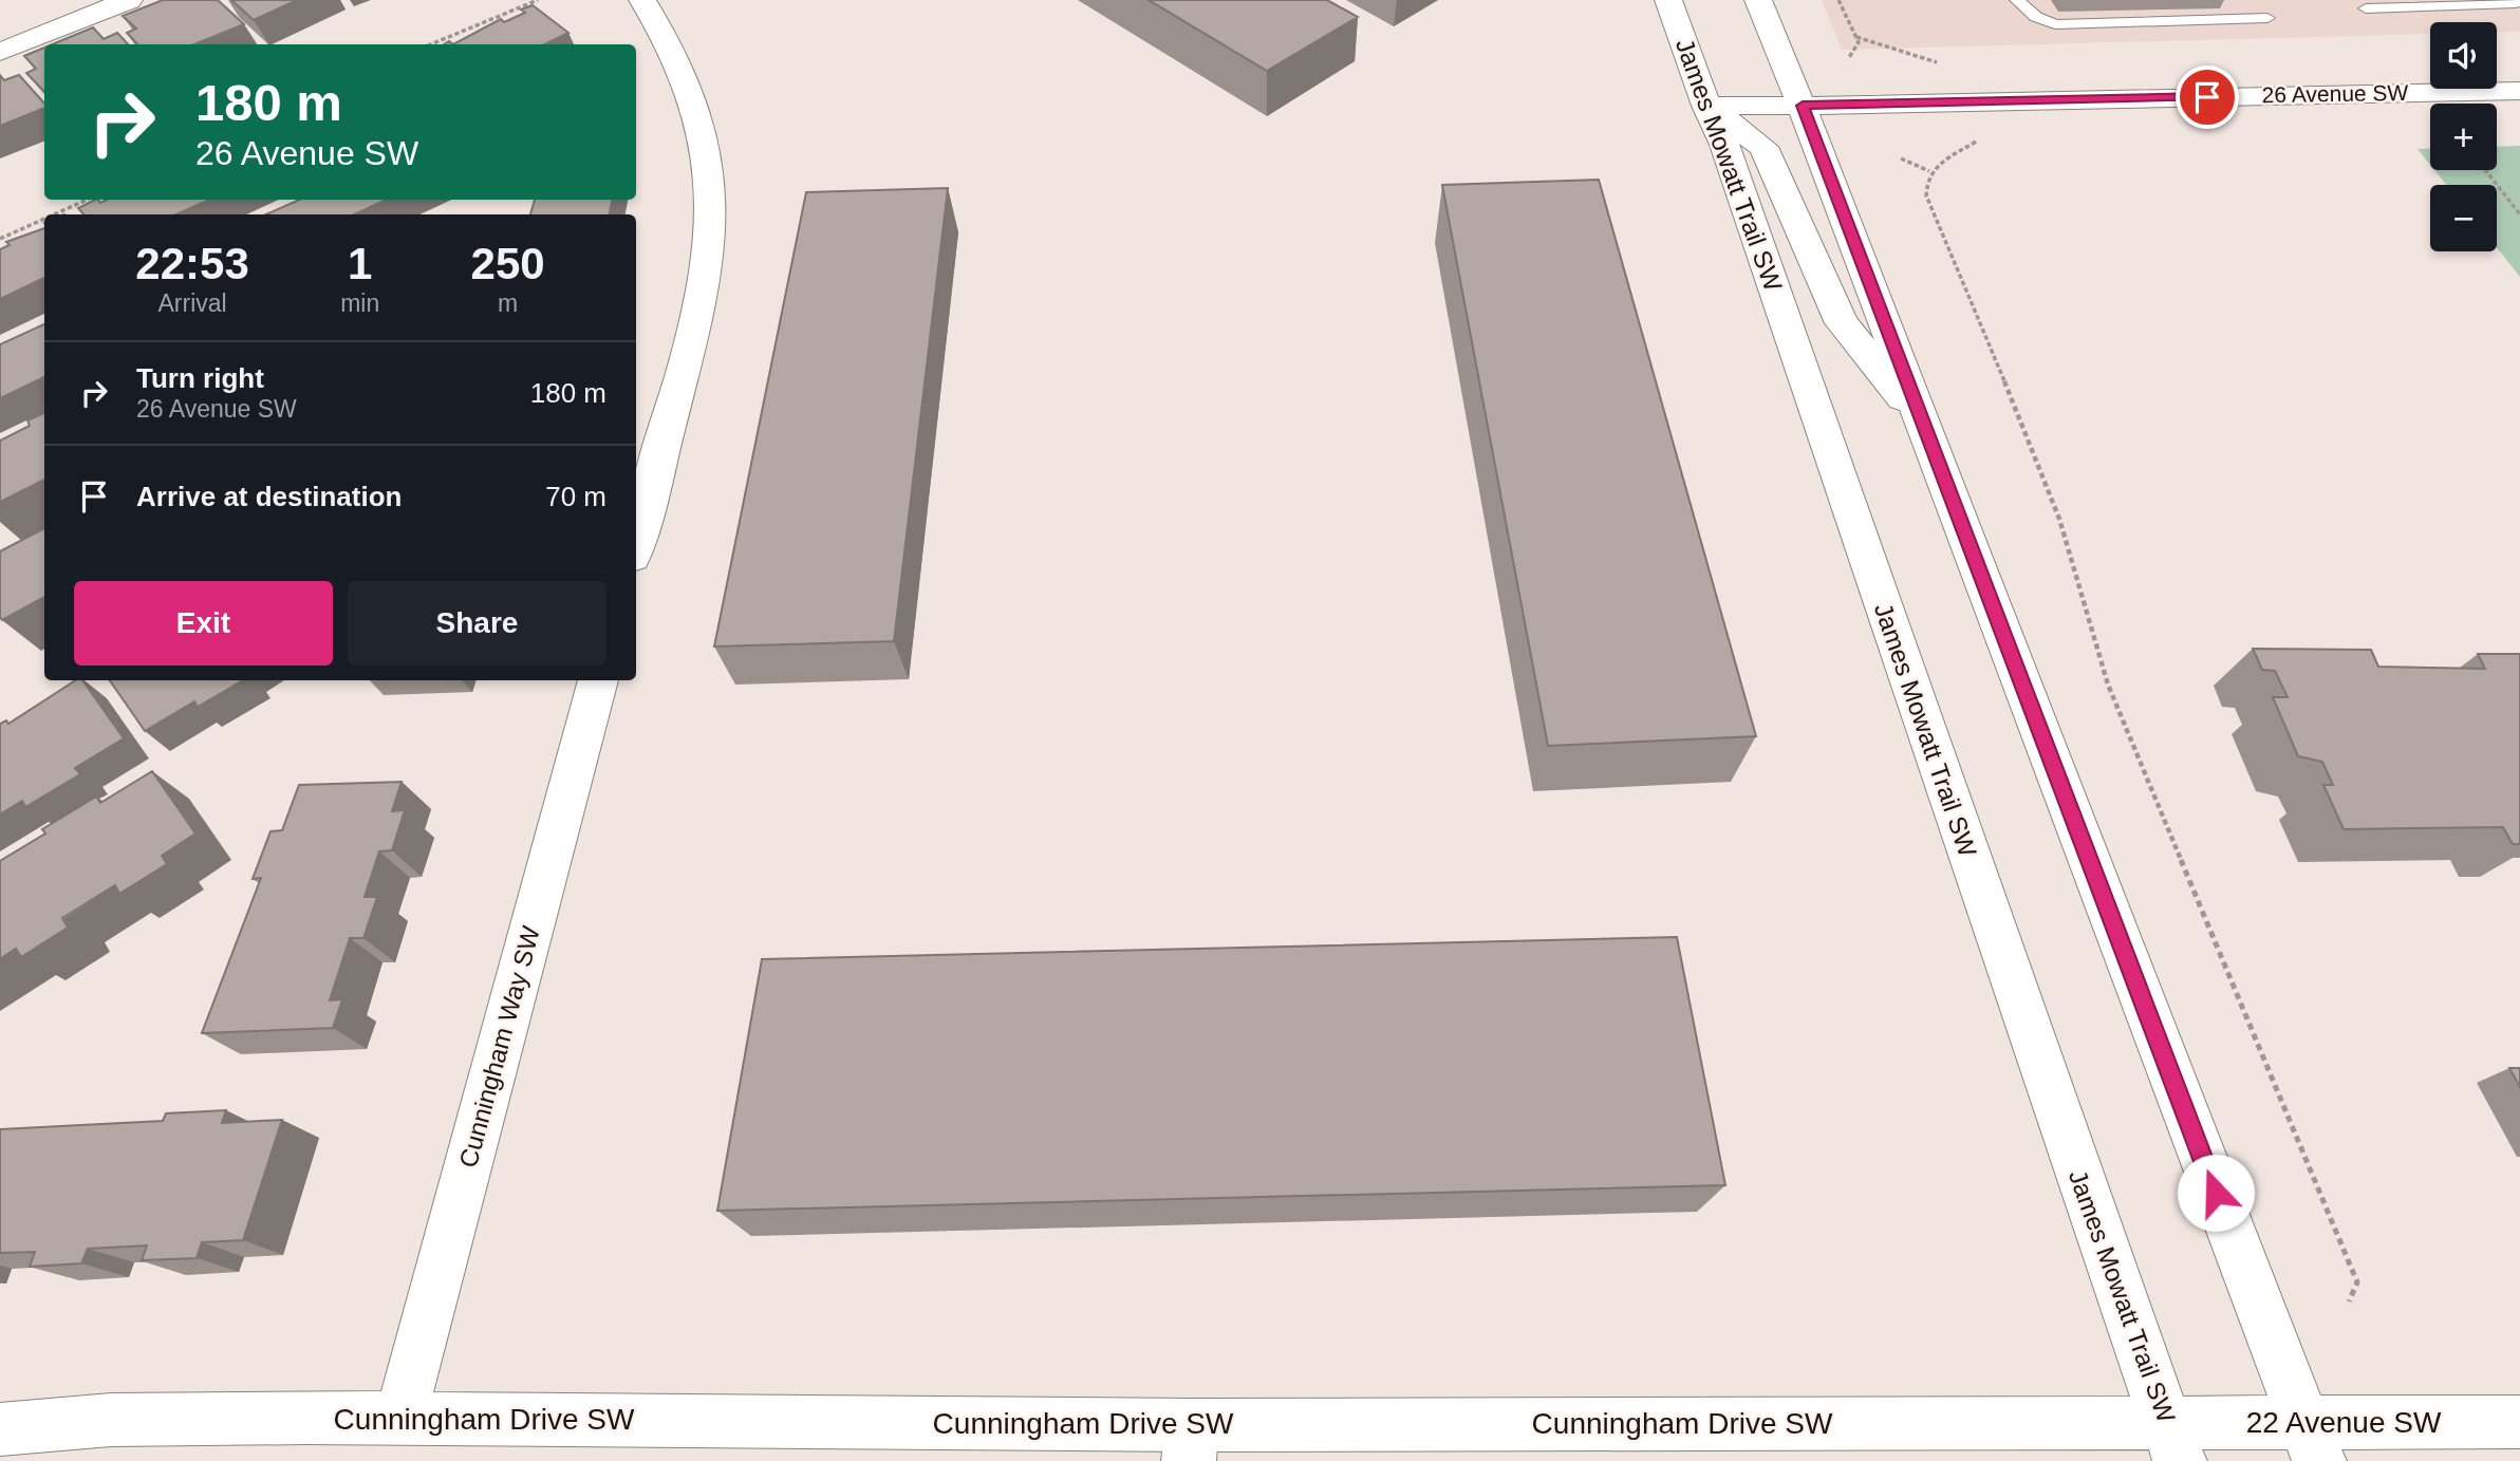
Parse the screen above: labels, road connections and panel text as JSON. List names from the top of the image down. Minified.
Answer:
{"streets":{"street":["26 Avenue SW","James Mowatt Trail SW","Cunningham Way SW","Cunningham Drive SW","22 Avenue SW"]},"crossings":[["26 Avenue SW","James Mowatt Trail SW"],["James Mowatt Trail SW","Cunningham Drive SW"],["James Mowatt Trail SW","22 Avenue SW"],["Cunningham Way SW","Cunningham Drive SW"],["Cunningham Drive SW","22 Avenue SW"]],"page":{"map_buttons":["+","−"],"turn":["180 m","26 Avenue SW"],"eta":["22:53","Arrival","1","min","250","m"],"list":[{"name":"Turn right","note":"26 Avenue SW","value":"180 m"},{"name":"Arrive at destination","value":"70 m"}],"buttons":["Exit","Share"]}}
